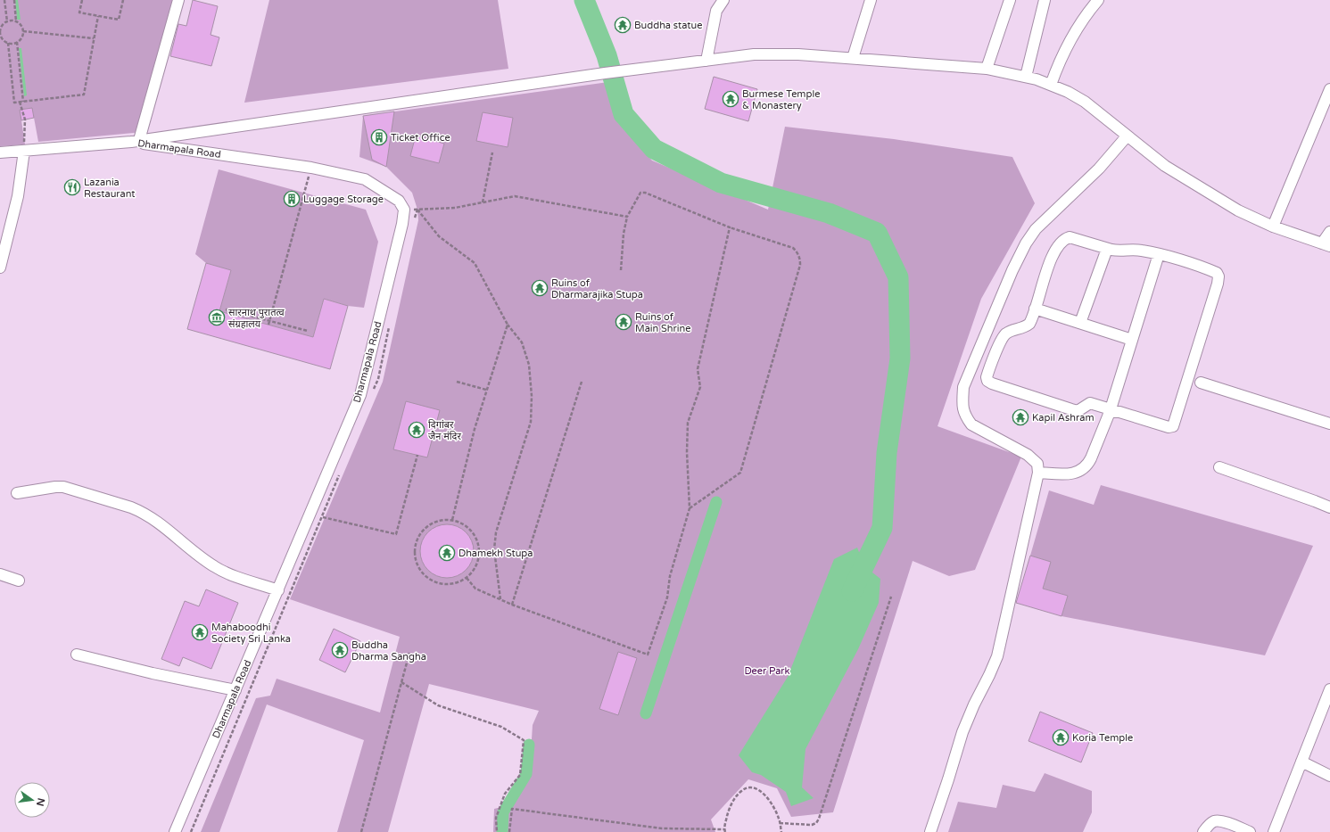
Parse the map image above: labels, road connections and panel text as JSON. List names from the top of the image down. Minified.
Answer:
{"streets":{"street":["Dharmapala Road"]},"parks":["Deer Park"],"places":{"temple":["Buddha statue","Burmese Temple & Monastery","Ruins of Dharmarajika Stupa","Ruins of Main Shrine","Kapil Ashram","दिगांबर जैन मंदिर","Dhamekh Stupa","Mahaboodhi Society Sri Lanka","Buddha Dharma Sangha","Koria Temple"],"building":["Ticket Office","Luggage Storage"],"restaurant":["Lazania Restaurant"],"museum":["सारनाथ पुरातत्व संग्रहालय"]},"north":"right"}
